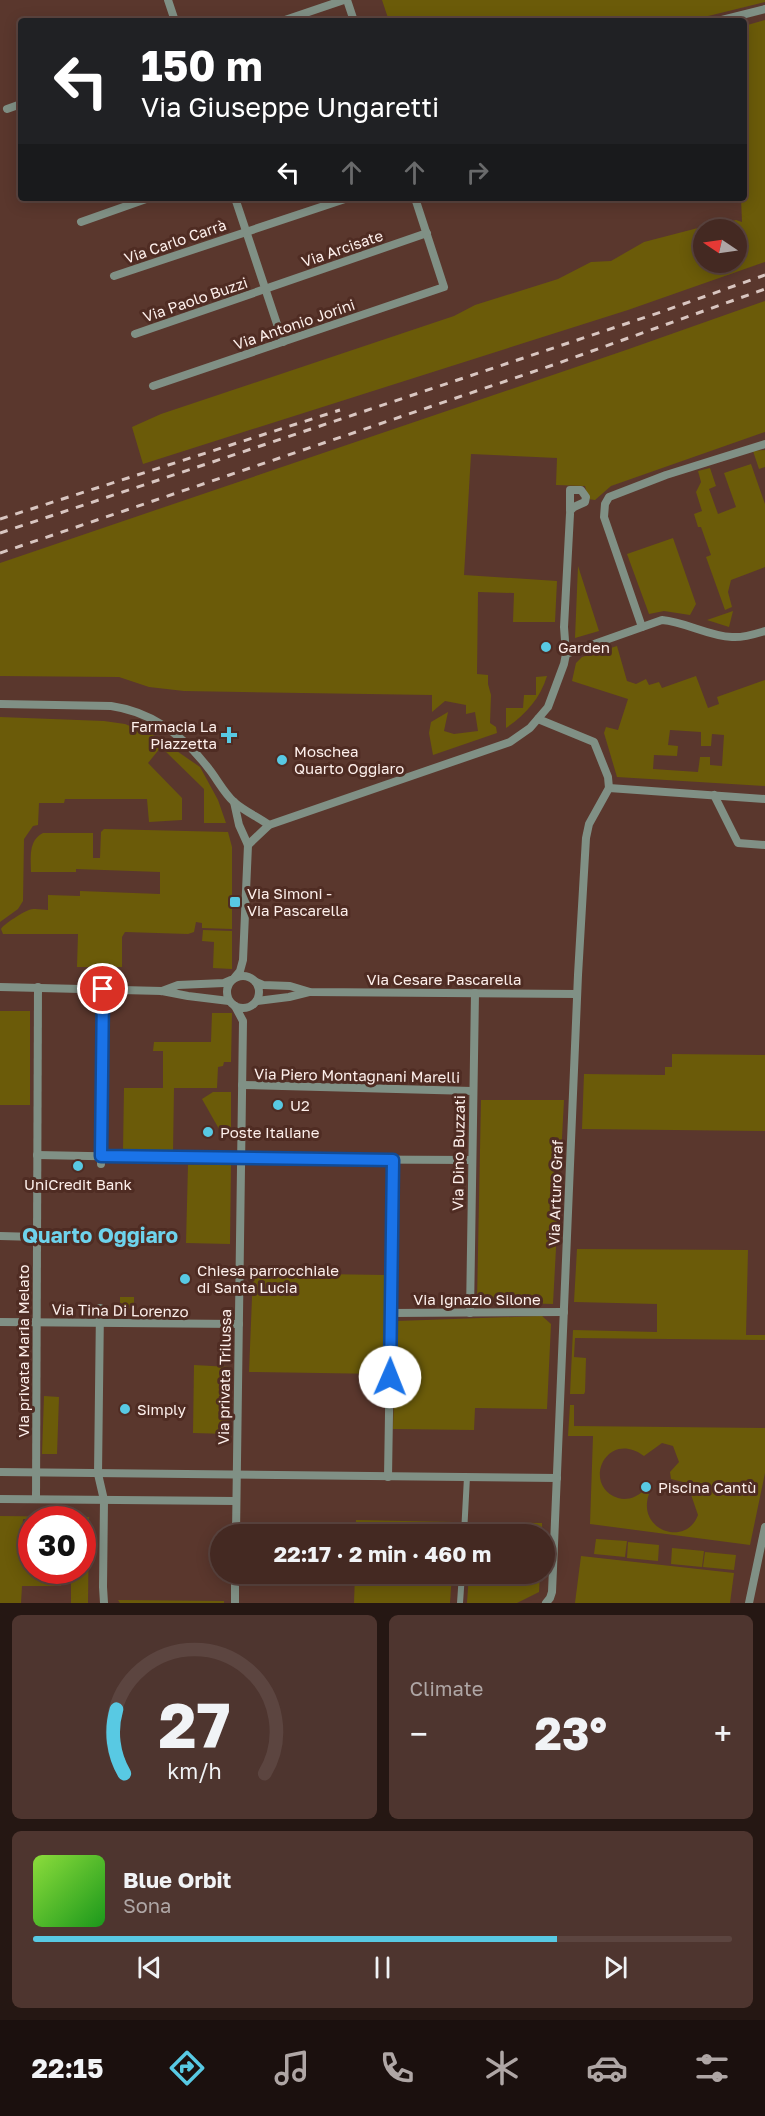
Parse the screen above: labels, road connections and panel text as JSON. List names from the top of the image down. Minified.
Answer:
{"streets":{"street":["Via Carlo Carrà","Via Arcisate","Via Paolo Buzzi","Via Antonio Jorini","Via Cesare Pascarella","Via Piero Montagnani Marelli","Via Dino Buzzati","Via Arturo Graf","Via Ignazio Silone","Via Tina Di Lorenzo","Via privata Maria Melato","Via privata Trilussa"]},"crossings":[["Via Arcisate","Via Paolo Buzzi"],["Via Arcisate","Via Antonio Jorini"],["Via Cesare Pascarella","Via Dino Buzzati"],["Via Cesare Pascarella","Via Arturo Graf"],["Via Piero Montagnani Marelli","Via Dino Buzzati"],["Via Piero Montagnani Marelli","Via privata Trilussa"],["Via Dino Buzzati","Via Ignazio Silone"],["Via Arturo Graf","Via Ignazio Silone"],["Via Tina Di Lorenzo","Via privata Maria Melato"],["Via Tina Di Lorenzo","Via privata Trilussa"]],"districts":["Quarto Oggiaro"],"places":{"other":["Garden","Moschea Quarto Oggiaro","U2","Poste Italiane","UniCredit Bank","Chiesa parrocchiale di Santa Lucia","Simply","Piscina Cantù"],"health":["Farmacia La Piazzetta"],"transit":["Via Simoni - Via Pascarella"]},"north":"left","page":{"turn":["150 m","Via Giuseppe Ungaretti"],"limit":"30","trip":"22:17 · 2 min · 460 m","tile":"Climate","heat":["−","23°","+"],"song":["Blue Orbit","Sona"],"tabs":"22:15","gauge":["27","km/h"]}}
